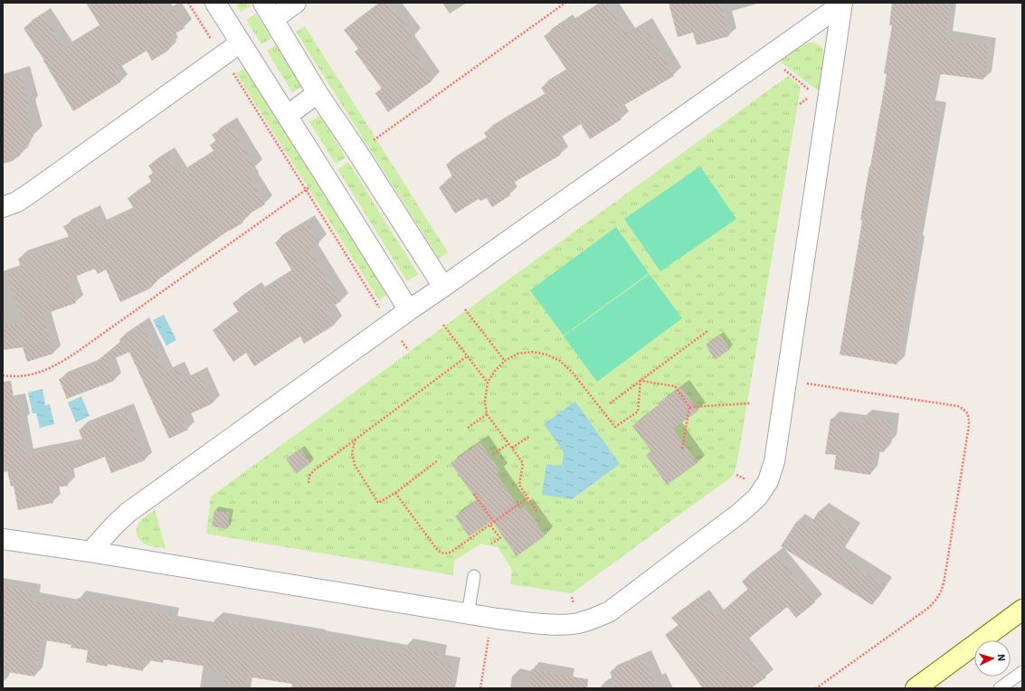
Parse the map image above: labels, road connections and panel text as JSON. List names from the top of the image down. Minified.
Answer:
{"north":"right"}
